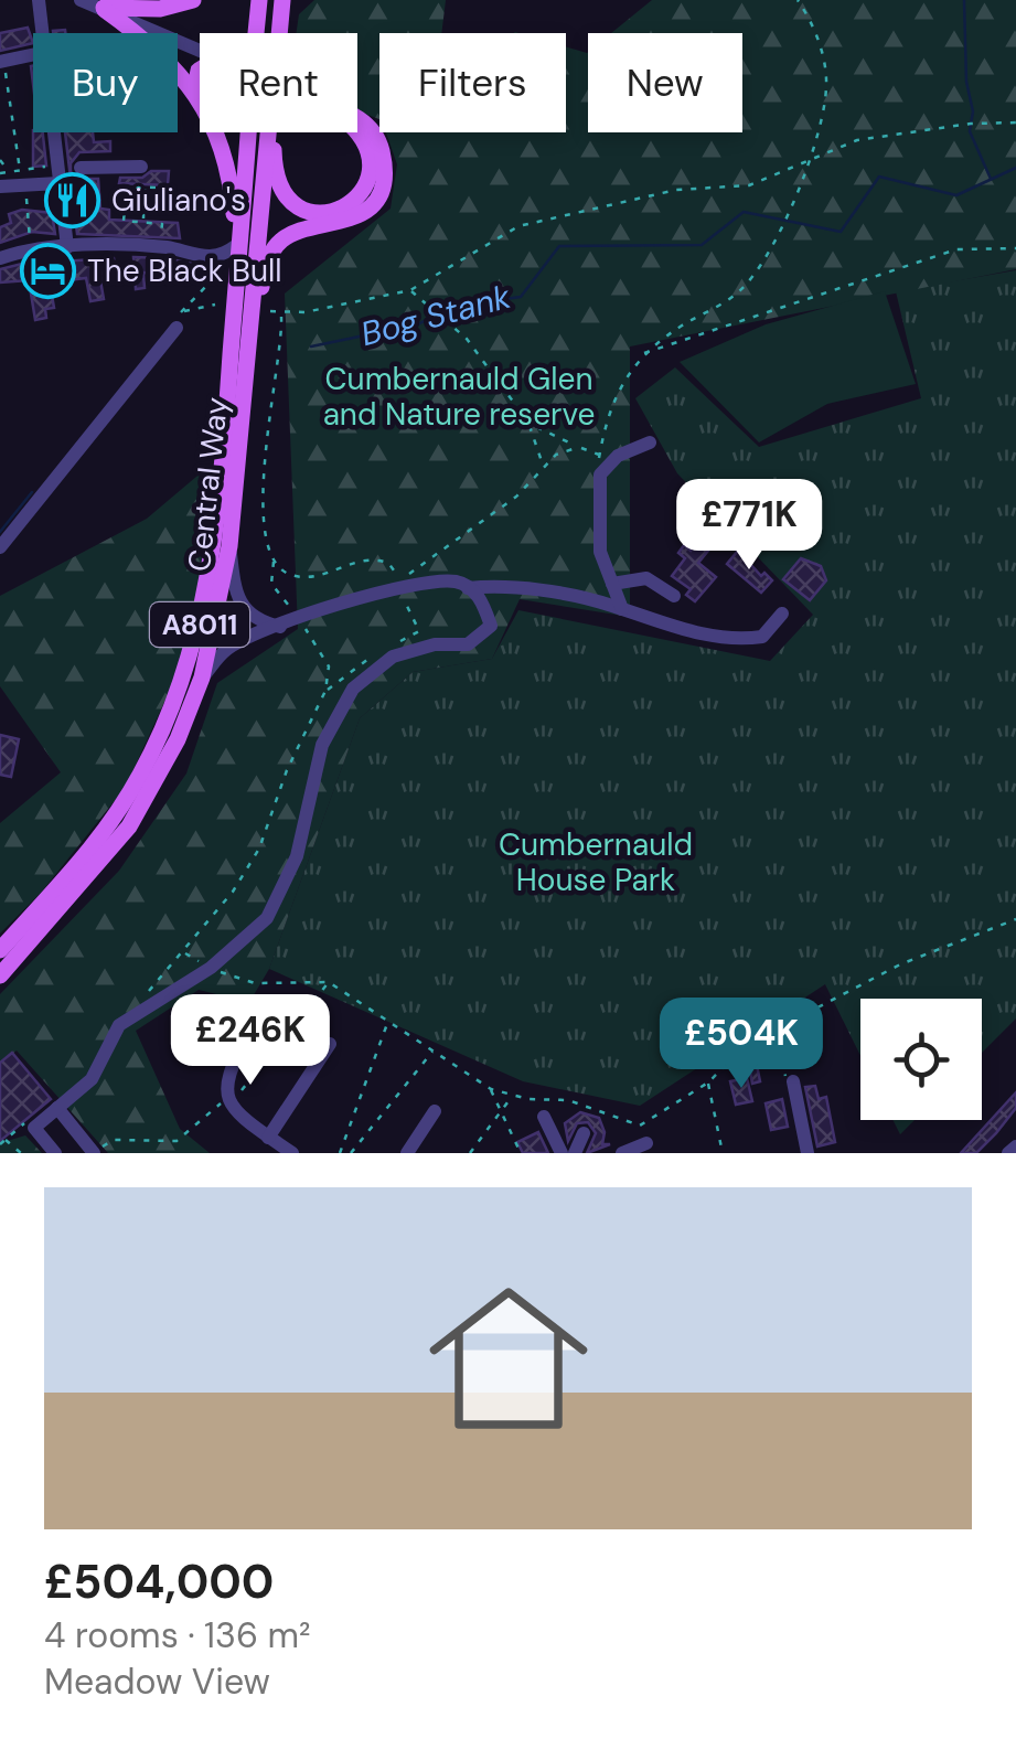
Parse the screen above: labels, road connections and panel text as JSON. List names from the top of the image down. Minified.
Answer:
{"streets":{"main road":["Central Way","A8011"]},"water":["Bog Stank"],"parks":["Cumbernauld Glen and Nature reserve","Cumbernauld House Park"],"places":{"restaurant":["Giuliano's"],"hotel":["The Black Bull"]},"page":{"chip":["Buy","Rent","Filters","New"],"price":["£771K","£246K","£504K"],"list":[{"name":"£504,000","note":"4 rooms · 136 m² · Meadow View"}]}}
